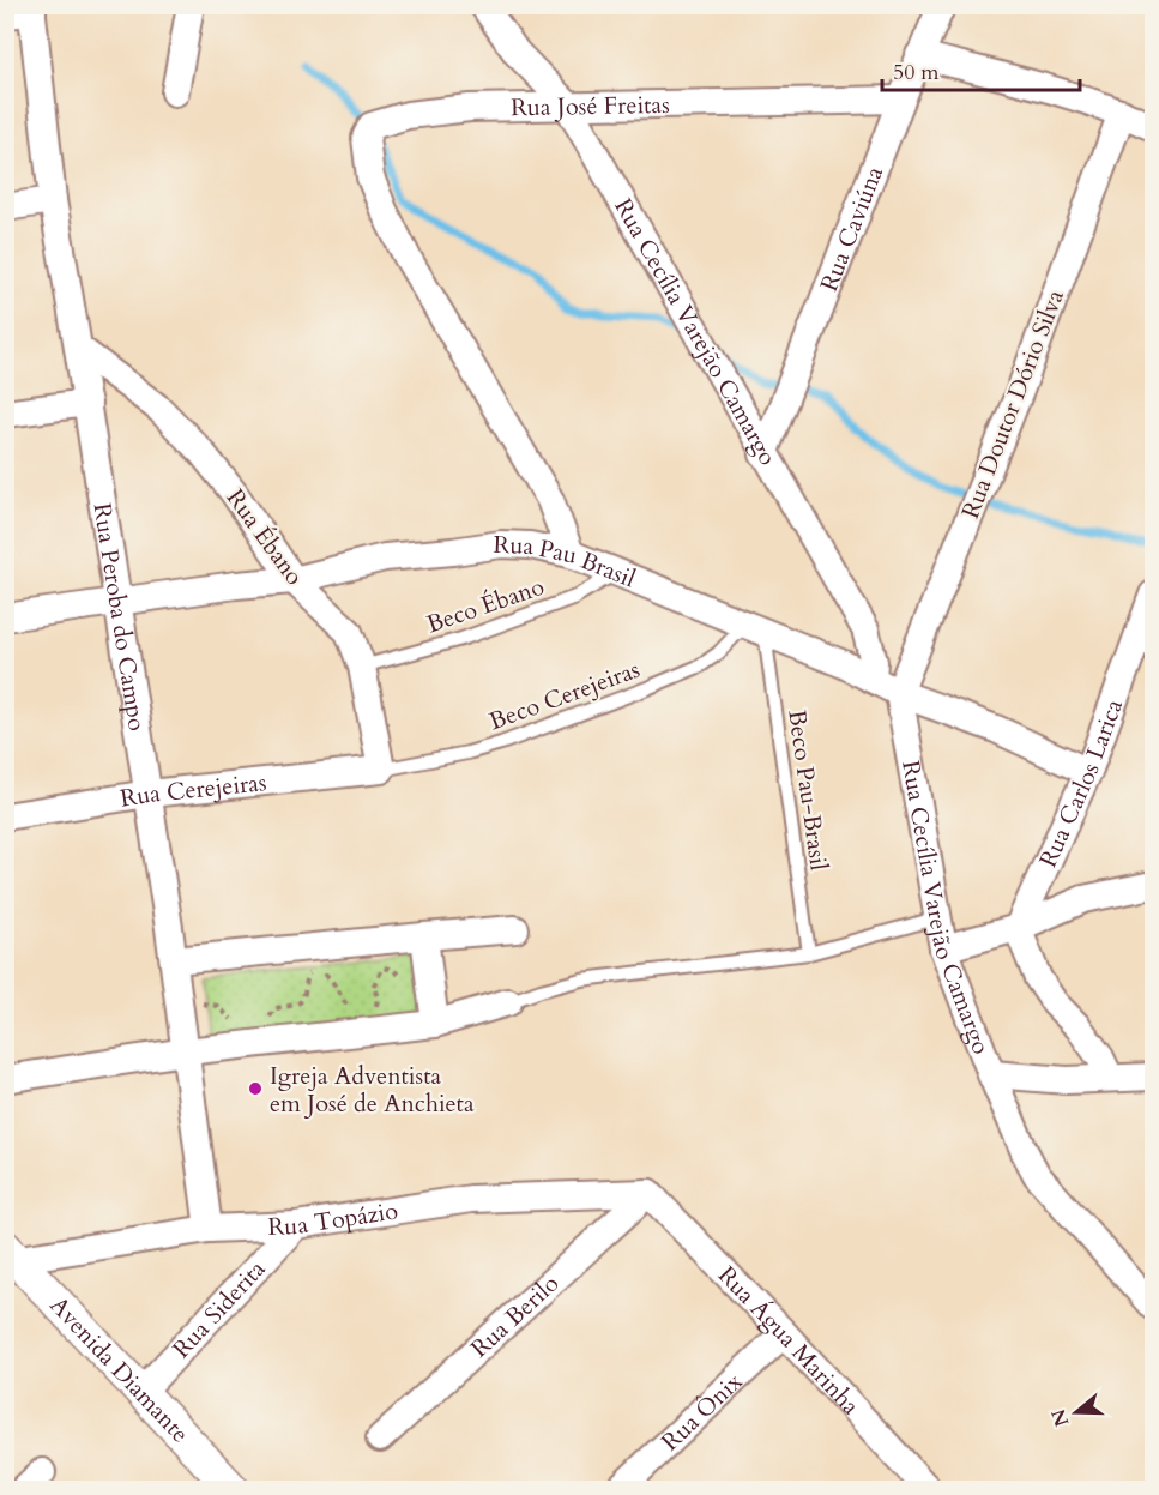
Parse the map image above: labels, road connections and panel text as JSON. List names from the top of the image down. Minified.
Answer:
{"streets":{"street":["Rua José Freitas","Rua Caviúna","Rua Cecília Varejão Camargo","Rua Doutor Dório Silva","Rua Ébano","Rua Pau Brasil","Rua Peroba do Campo","Rua Carlos Larica","Rua Cerejeiras","Rua Topázio","Rua Siderita","Rua Berilo","Rua Água Marinha","Avenida Diamante","Rua Ônix"],"lane":["Beco Ébano","Beco Cerejeiras","Beco Pau-Brasil"]},"crossings":[["Rua José Freitas","Rua Caviúna"],["Rua José Freitas","Rua Cecília Varejão Camargo"],["Rua José Freitas","Rua Pau Brasil"],["Rua Caviúna","Rua Cecília Varejão Camargo"],["Rua Cecília Varejão Camargo","Rua Doutor Dório Silva"],["Rua Cecília Varejão Camargo","Rua Pau Brasil"],["Rua Doutor Dório Silva","Rua Pau Brasil"],["Rua Ébano","Rua Pau Brasil"],["Rua Ébano","Beco Ébano"],["Rua Ébano","Rua Peroba do Campo"],["Rua Ébano","Beco Cerejeiras"],["Rua Ébano","Rua Cerejeiras"],["Rua Pau Brasil","Beco Ébano"],["Rua Pau Brasil","Rua Peroba do Campo"],["Rua Pau Brasil","Beco Cerejeiras"],["Rua Pau Brasil","Rua Carlos Larica"],["Rua Pau Brasil","Beco Pau-Brasil"],["Rua Peroba do Campo","Rua Cerejeiras"],["Rua Peroba do Campo","Rua Topázio"],["Beco Cerejeiras","Rua Cerejeiras"],["Beco Cerejeiras","Beco Pau-Brasil"],["Rua Topázio","Rua Siderita"],["Rua Topázio","Rua Berilo"],["Rua Topázio","Rua Água Marinha"],["Rua Topázio","Avenida Diamante"],["Rua Siderita","Avenida Diamante"],["Rua Berilo","Rua Água Marinha"],["Rua Água Marinha","Rua Ônix"]],"places":["Igreja Adventista em José de Anchieta"],"scale_bar":"50 m","north":"left"}
